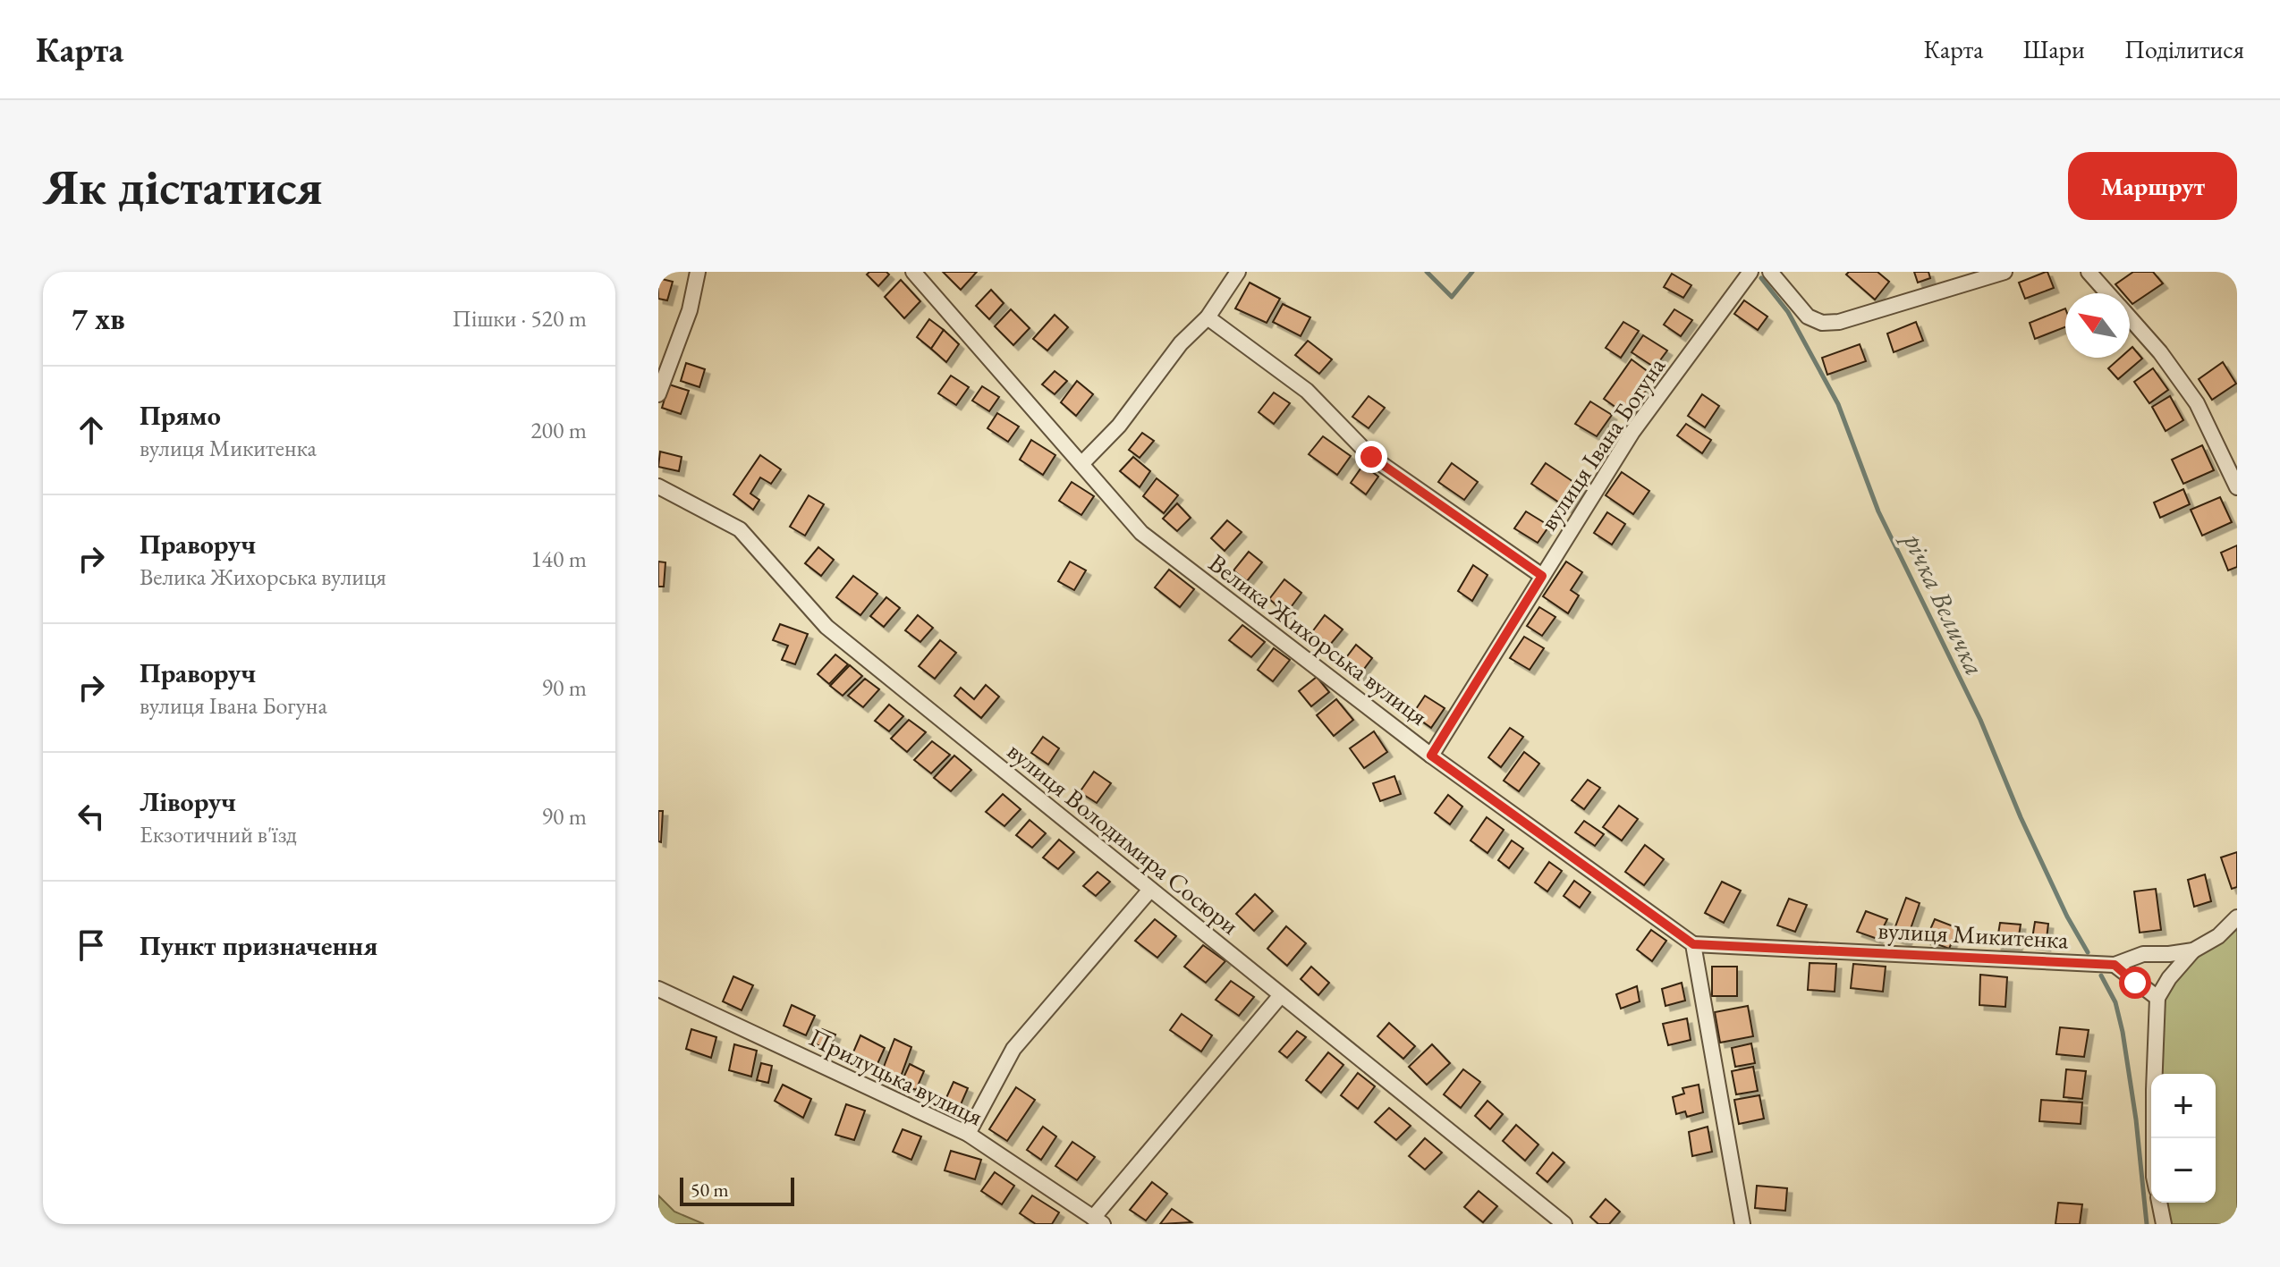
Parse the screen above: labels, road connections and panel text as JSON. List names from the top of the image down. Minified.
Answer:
{"streets":{"street":["вулиця Івана Богуна","Велика Жихорська вулиця","вулиця Володимира Сосюри","вулиця Микитенка","Прилуцька вулиця"]},"crossings":[["вулиця Івана Богуна","Велика Жихорська вулиця"],["Велика Жихорська вулиця","вулиця Микитенка"]],"water":["річка Величка"],"scale_bar":"50 m","north":"top left","page":{"header":"Карта","nav":["Карта","Шари","Поділитися"],"buttons":"Маршрут","title":"Як дістатися","heading":["7 хв","Пішки · 520 m"],"list":[["Прямо","вулиця Микитенка","200 m"],["Праворуч","Велика Жихорська вулиця","140 m"],["Праворуч","вулиця Івана Богуна","90 m"],["Ліворуч","Екзотичний в'їзд","90 m"],"Пункт призначення"],"map_buttons":["+","−"],"scale":"50 m"}}
